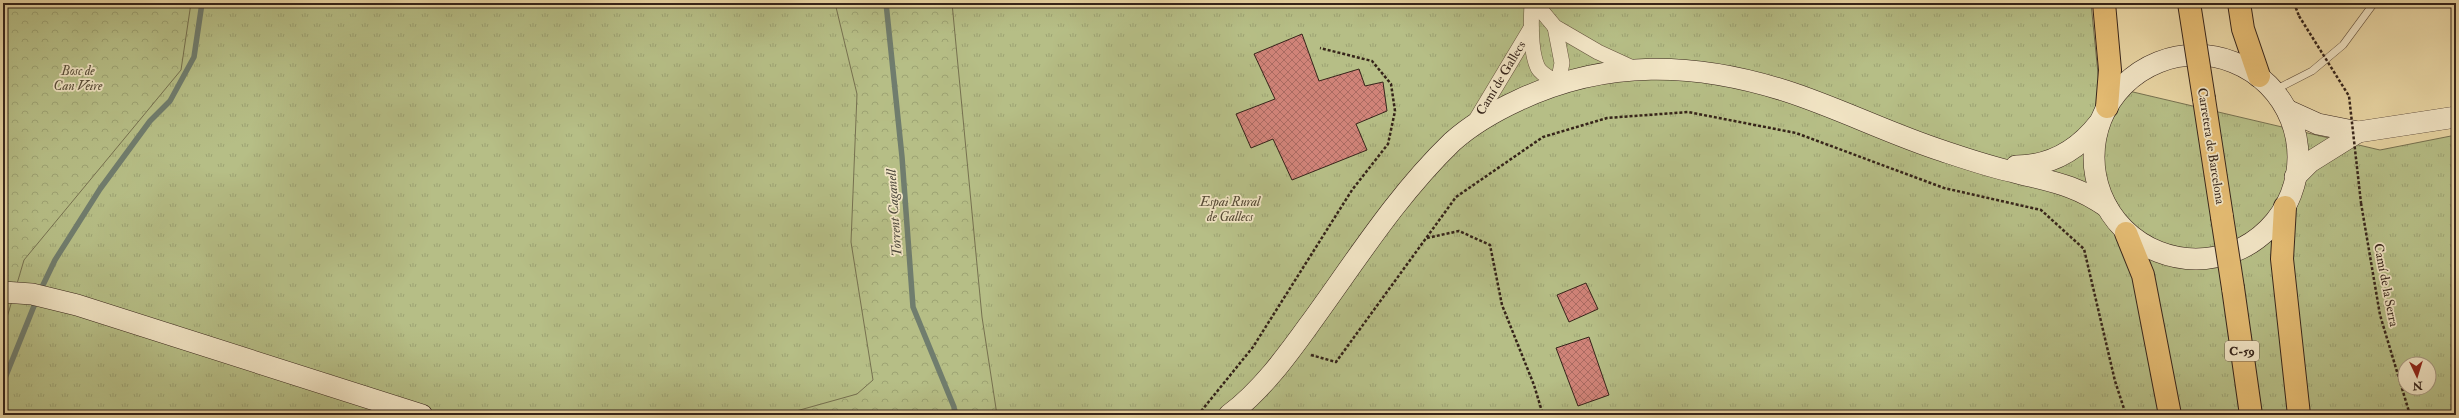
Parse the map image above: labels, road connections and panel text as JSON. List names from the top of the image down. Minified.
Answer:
{"streets":{"highway":["Carretera de Barcelona","C-59"],"street":["Camí de Gallecs"],"path":["Camí de la Serra"]},"water":["Torrent Caganell"],"parks":["Bosc de Can Veire","Espai Rural de Gallecs"],"north":"bottom"}
